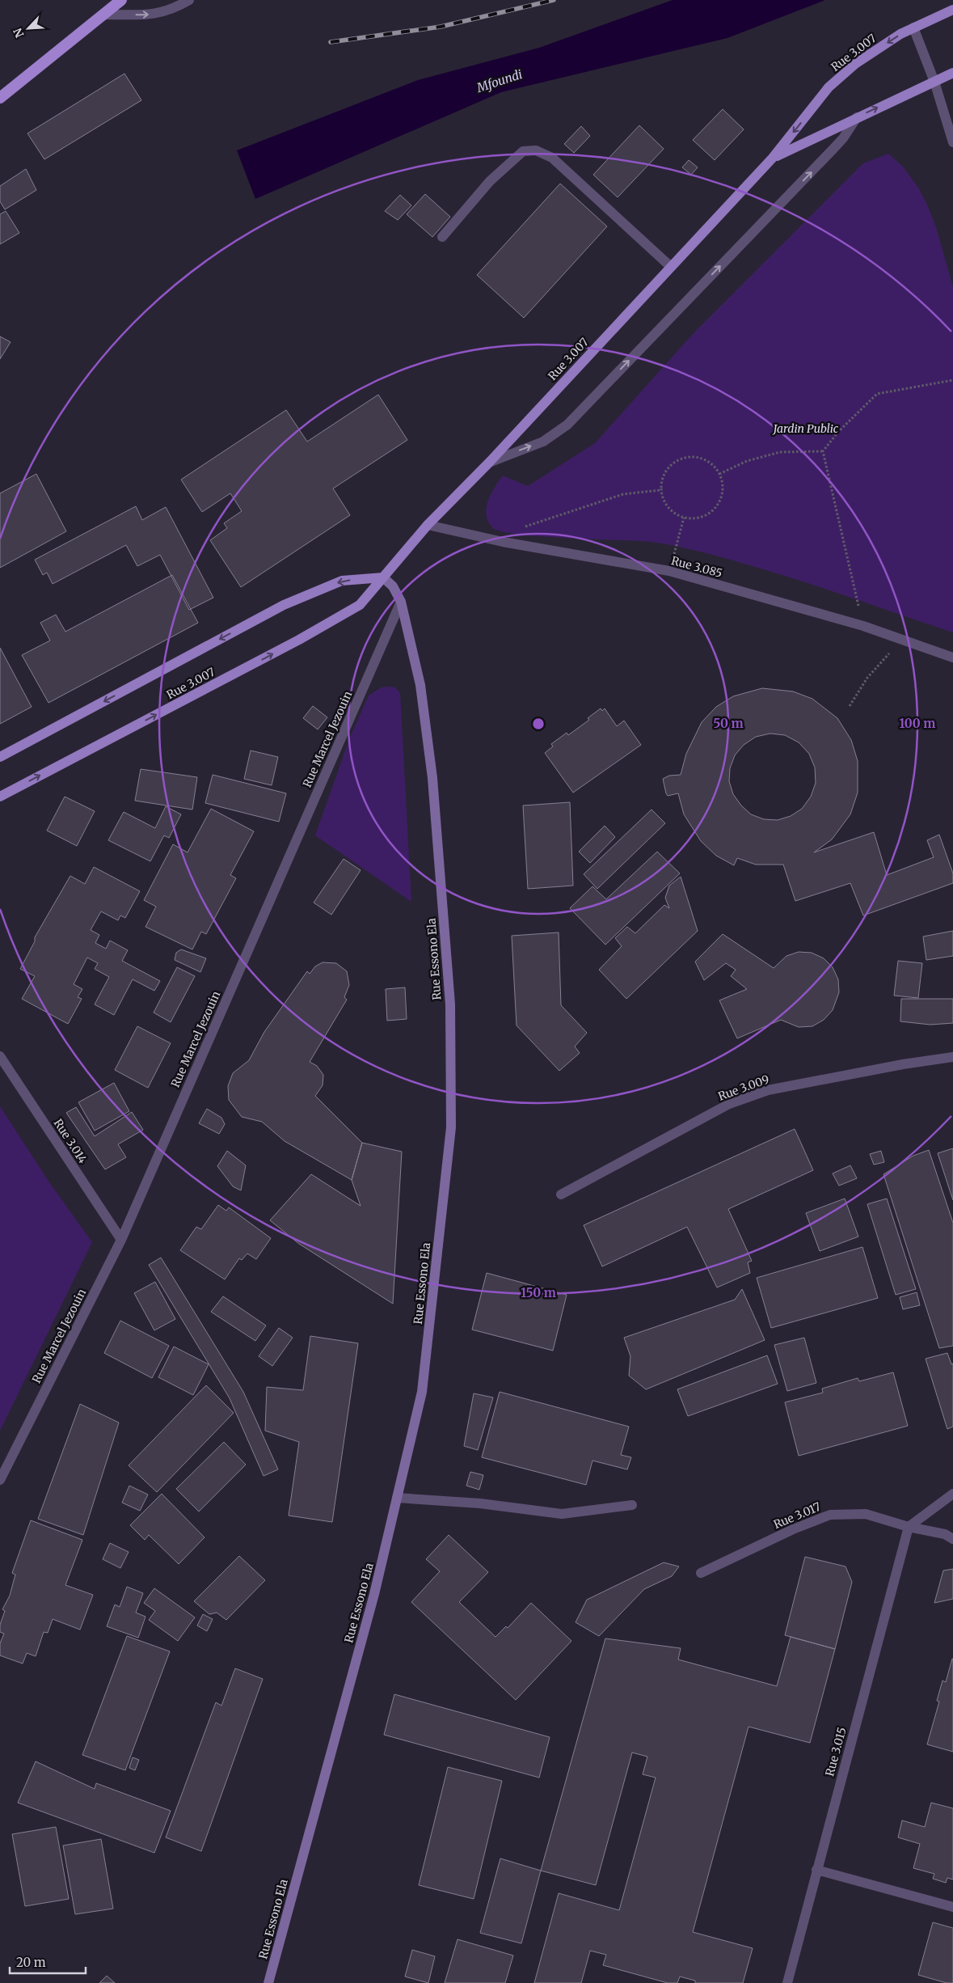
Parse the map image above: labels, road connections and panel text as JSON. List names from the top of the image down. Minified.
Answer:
{"streets":{"main road":["Rue 3.007","Rue Essono Ela"],"street":["Rue 3.085","Rue Marcel Jezouin","Rue 3.009","Rue 3.014","Rue 3.017","Rue 3.015"]},"crossings":[["Rue 3.007","Rue 3.085"],["Rue 3.007","Rue Essono Ela"],["Rue Marcel Jezouin","Rue Essono Ela"],["Rue Marcel Jezouin","Rue 3.014"],["Rue 3.017","Rue 3.015"]],"water":["Mfoundi"],"parks":["Jardin Public"],"scale_bar":"20 m","north":"bottom left","rings":["50 m","100 m","150 m"]}
